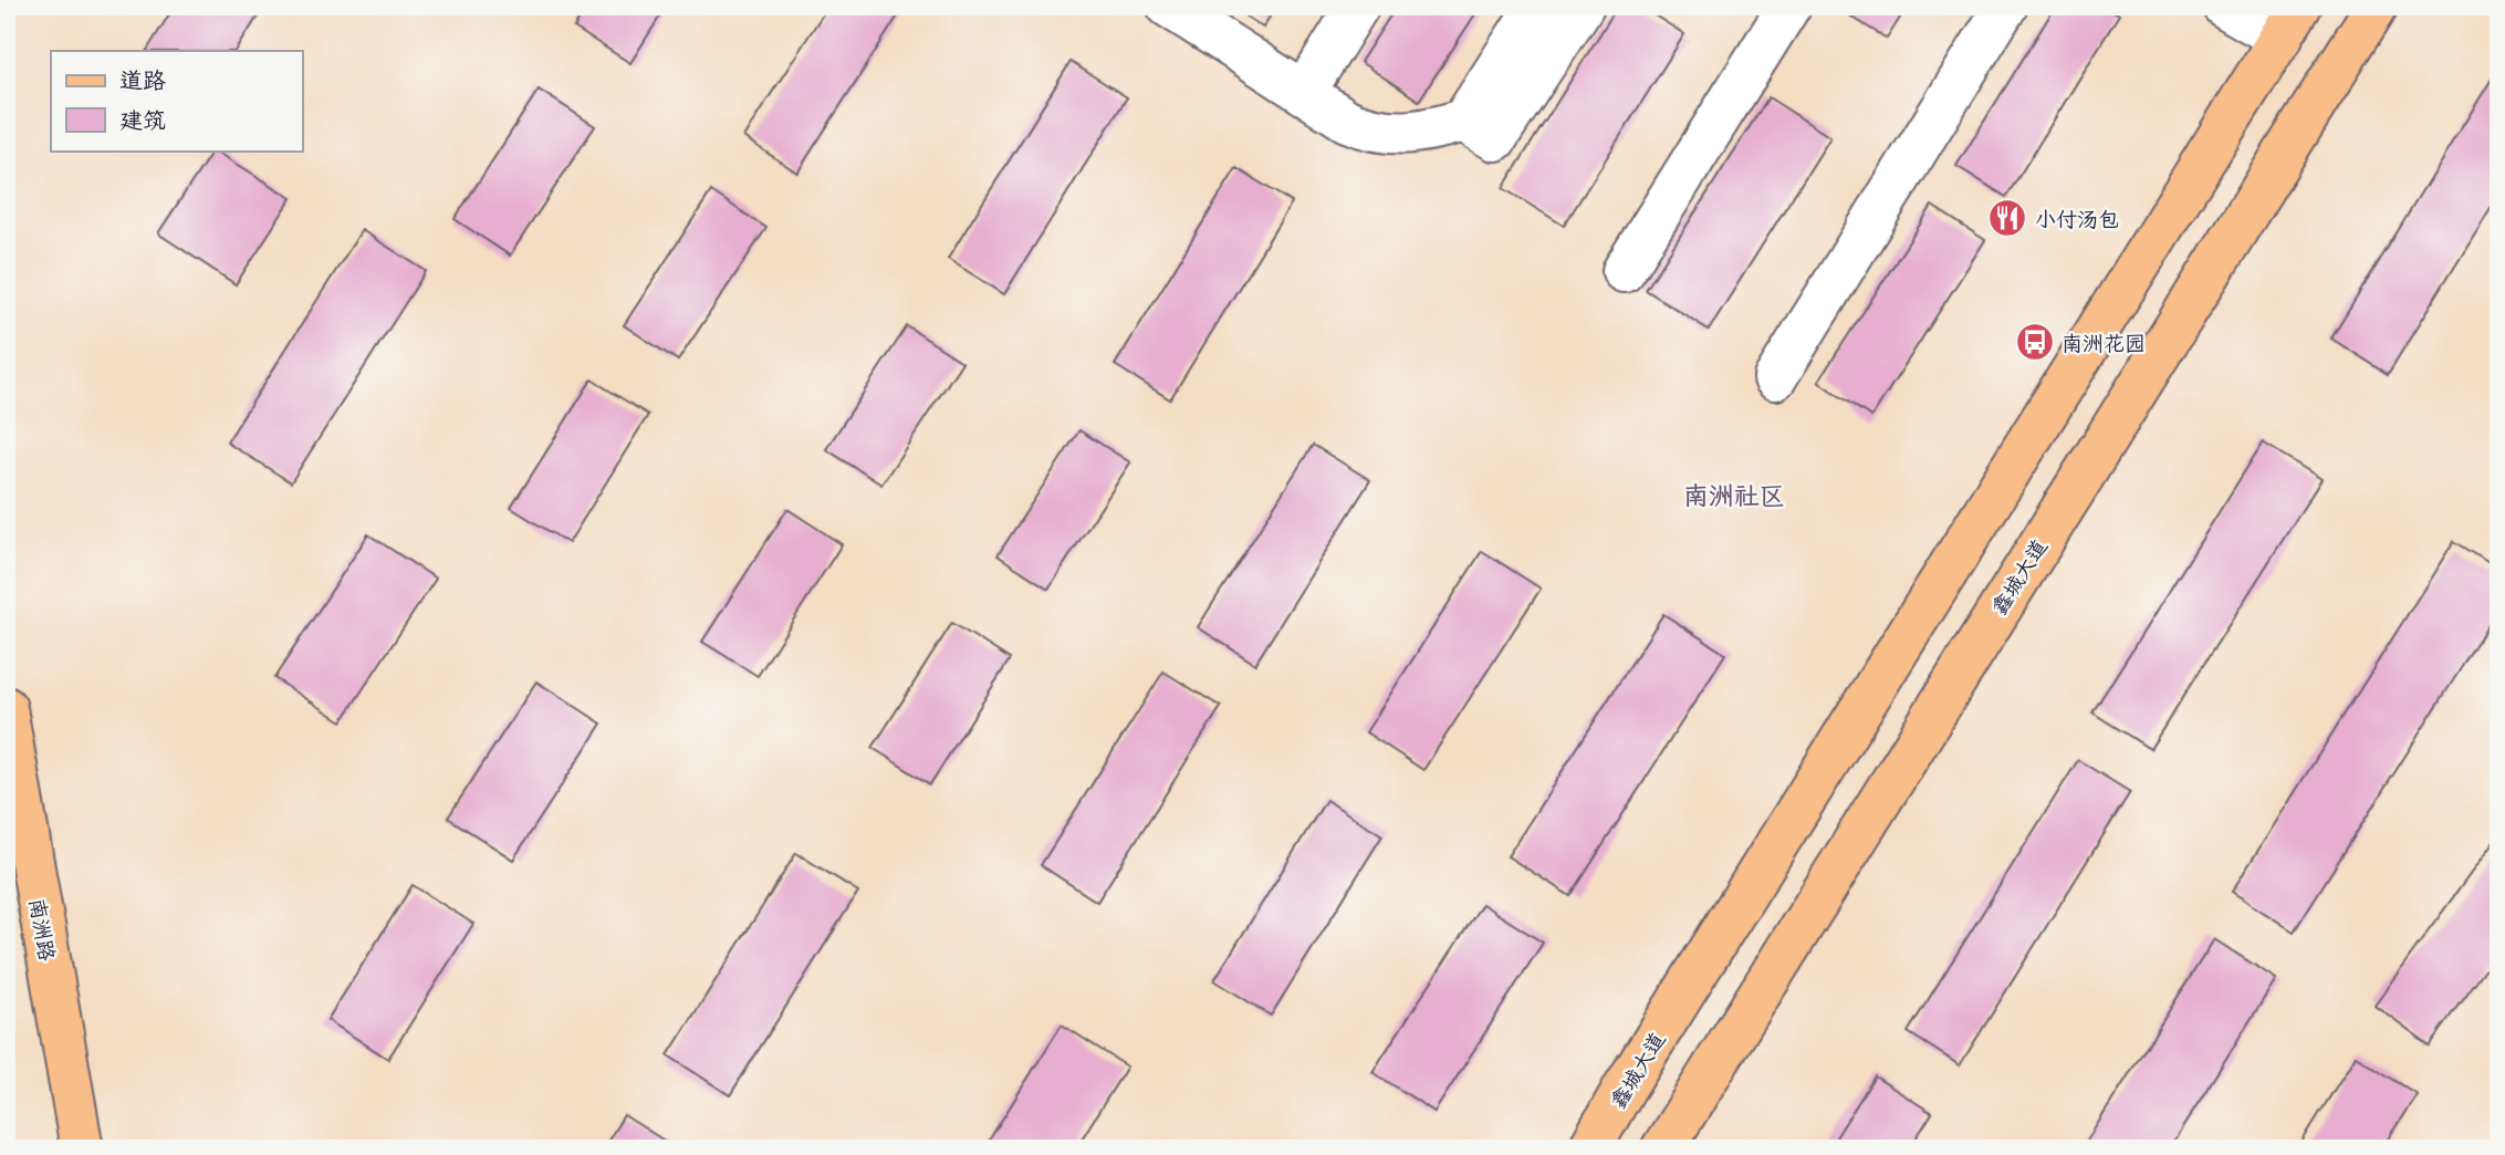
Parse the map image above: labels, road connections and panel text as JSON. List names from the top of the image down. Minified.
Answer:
{"streets":{"main road":["鑫城大道","南洲路"]},"districts":["南洲社区"],"places":{"restaurant":["小付汤包"],"bus stop":["南洲花园"]},"legend":["道路","建筑"]}
